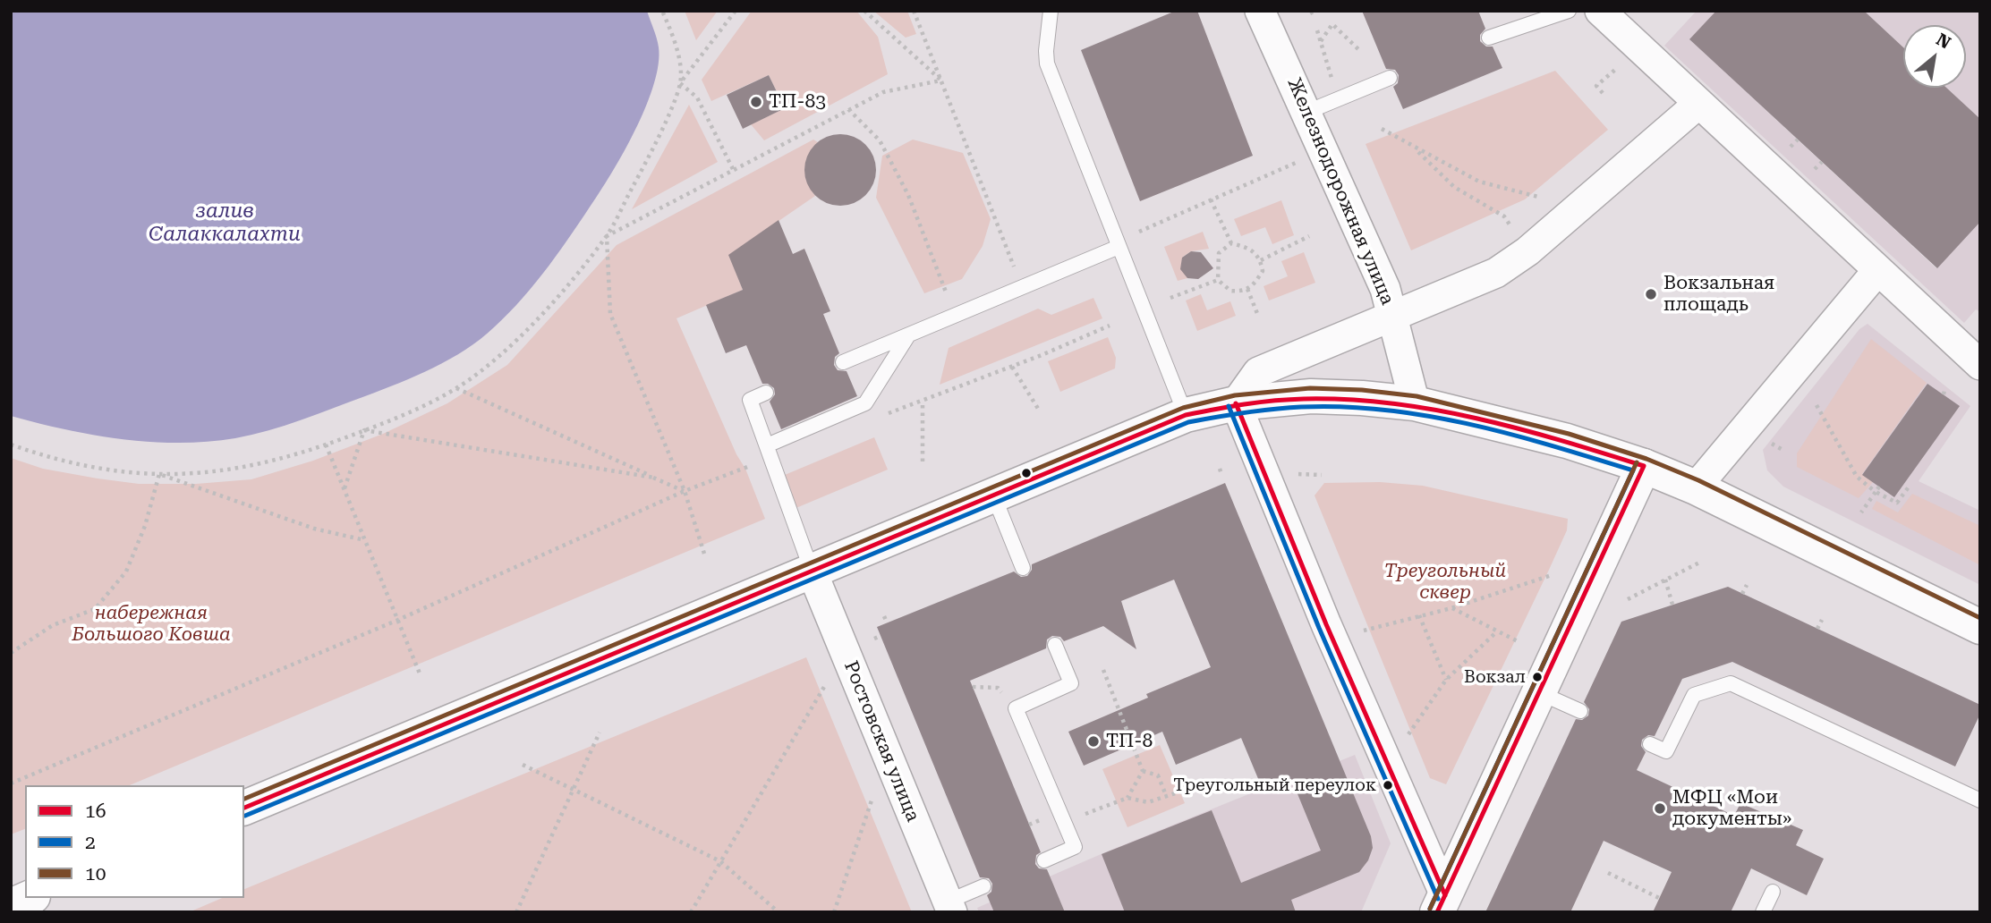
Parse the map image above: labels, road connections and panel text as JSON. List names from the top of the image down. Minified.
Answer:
{"streets":{"street":["Железнодорожная улица","Ростовская улица"]},"water":["залив Салаккалахти"],"parks":["Треугольный сквер","набережная Большого Ковша"],"places":["ТП-83","Вокзальная площадь","Вокзал","ТП-8","Треугольный переулок","МФЦ «Мои документы»"],"lines":["transit line 10","transit line 16","transit line 2"],"legend":["16","2","10"],"north":"top right"}
